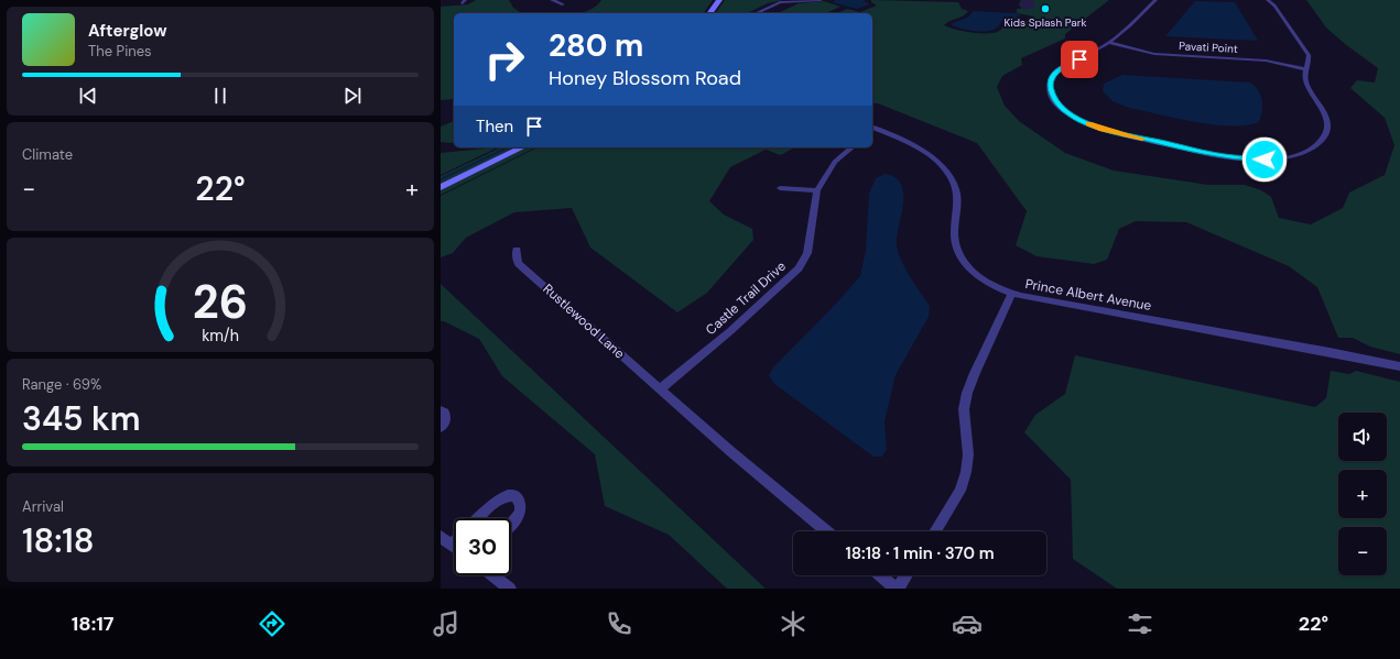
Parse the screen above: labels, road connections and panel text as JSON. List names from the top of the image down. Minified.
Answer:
{"streets":{"street":["Pavati Point","Prince Albert Avenue","Castle Trail Drive","Rustlewood Lane"]},"crossings":[["Castle Trail Drive","Rustlewood Lane"]],"places":["Kids Splash Park"],"page":{"song":["Afterglow","The Pines"],"turn":["280 m","Honey Blossom Road"],"then":"Then","tile":["Climate",["Range · 69%","345 km"],["Arrival","18:18"]],"heat":["−","22°","+"],"map_buttons":["+","−"],"limit":"30","trip":"18:18 · 1 min · 370 m","tabs":["18:17","22°"],"gauge":["26","km/h"]}}
